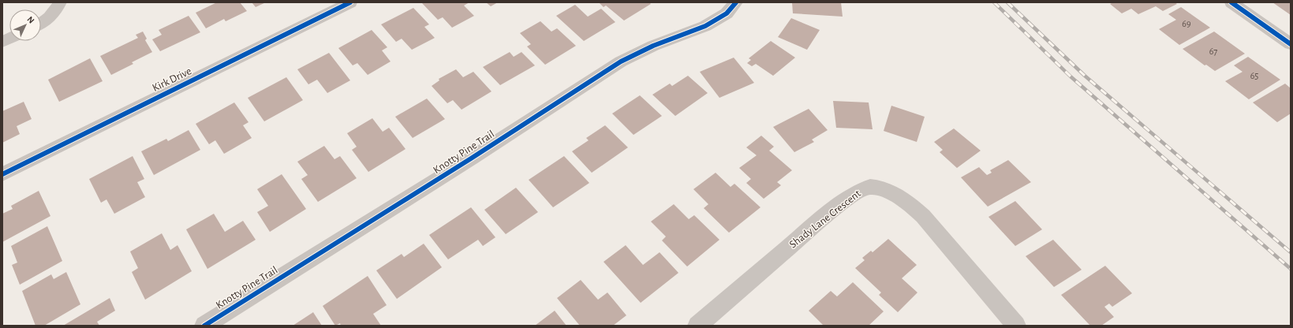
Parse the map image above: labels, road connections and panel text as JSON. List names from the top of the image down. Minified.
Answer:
{"streets":{"street":["Kirk Drive","Knotty Pine Trail","Shady Lane Crescent"]},"house_numbers":["69","67","65"],"north":"top right"}
